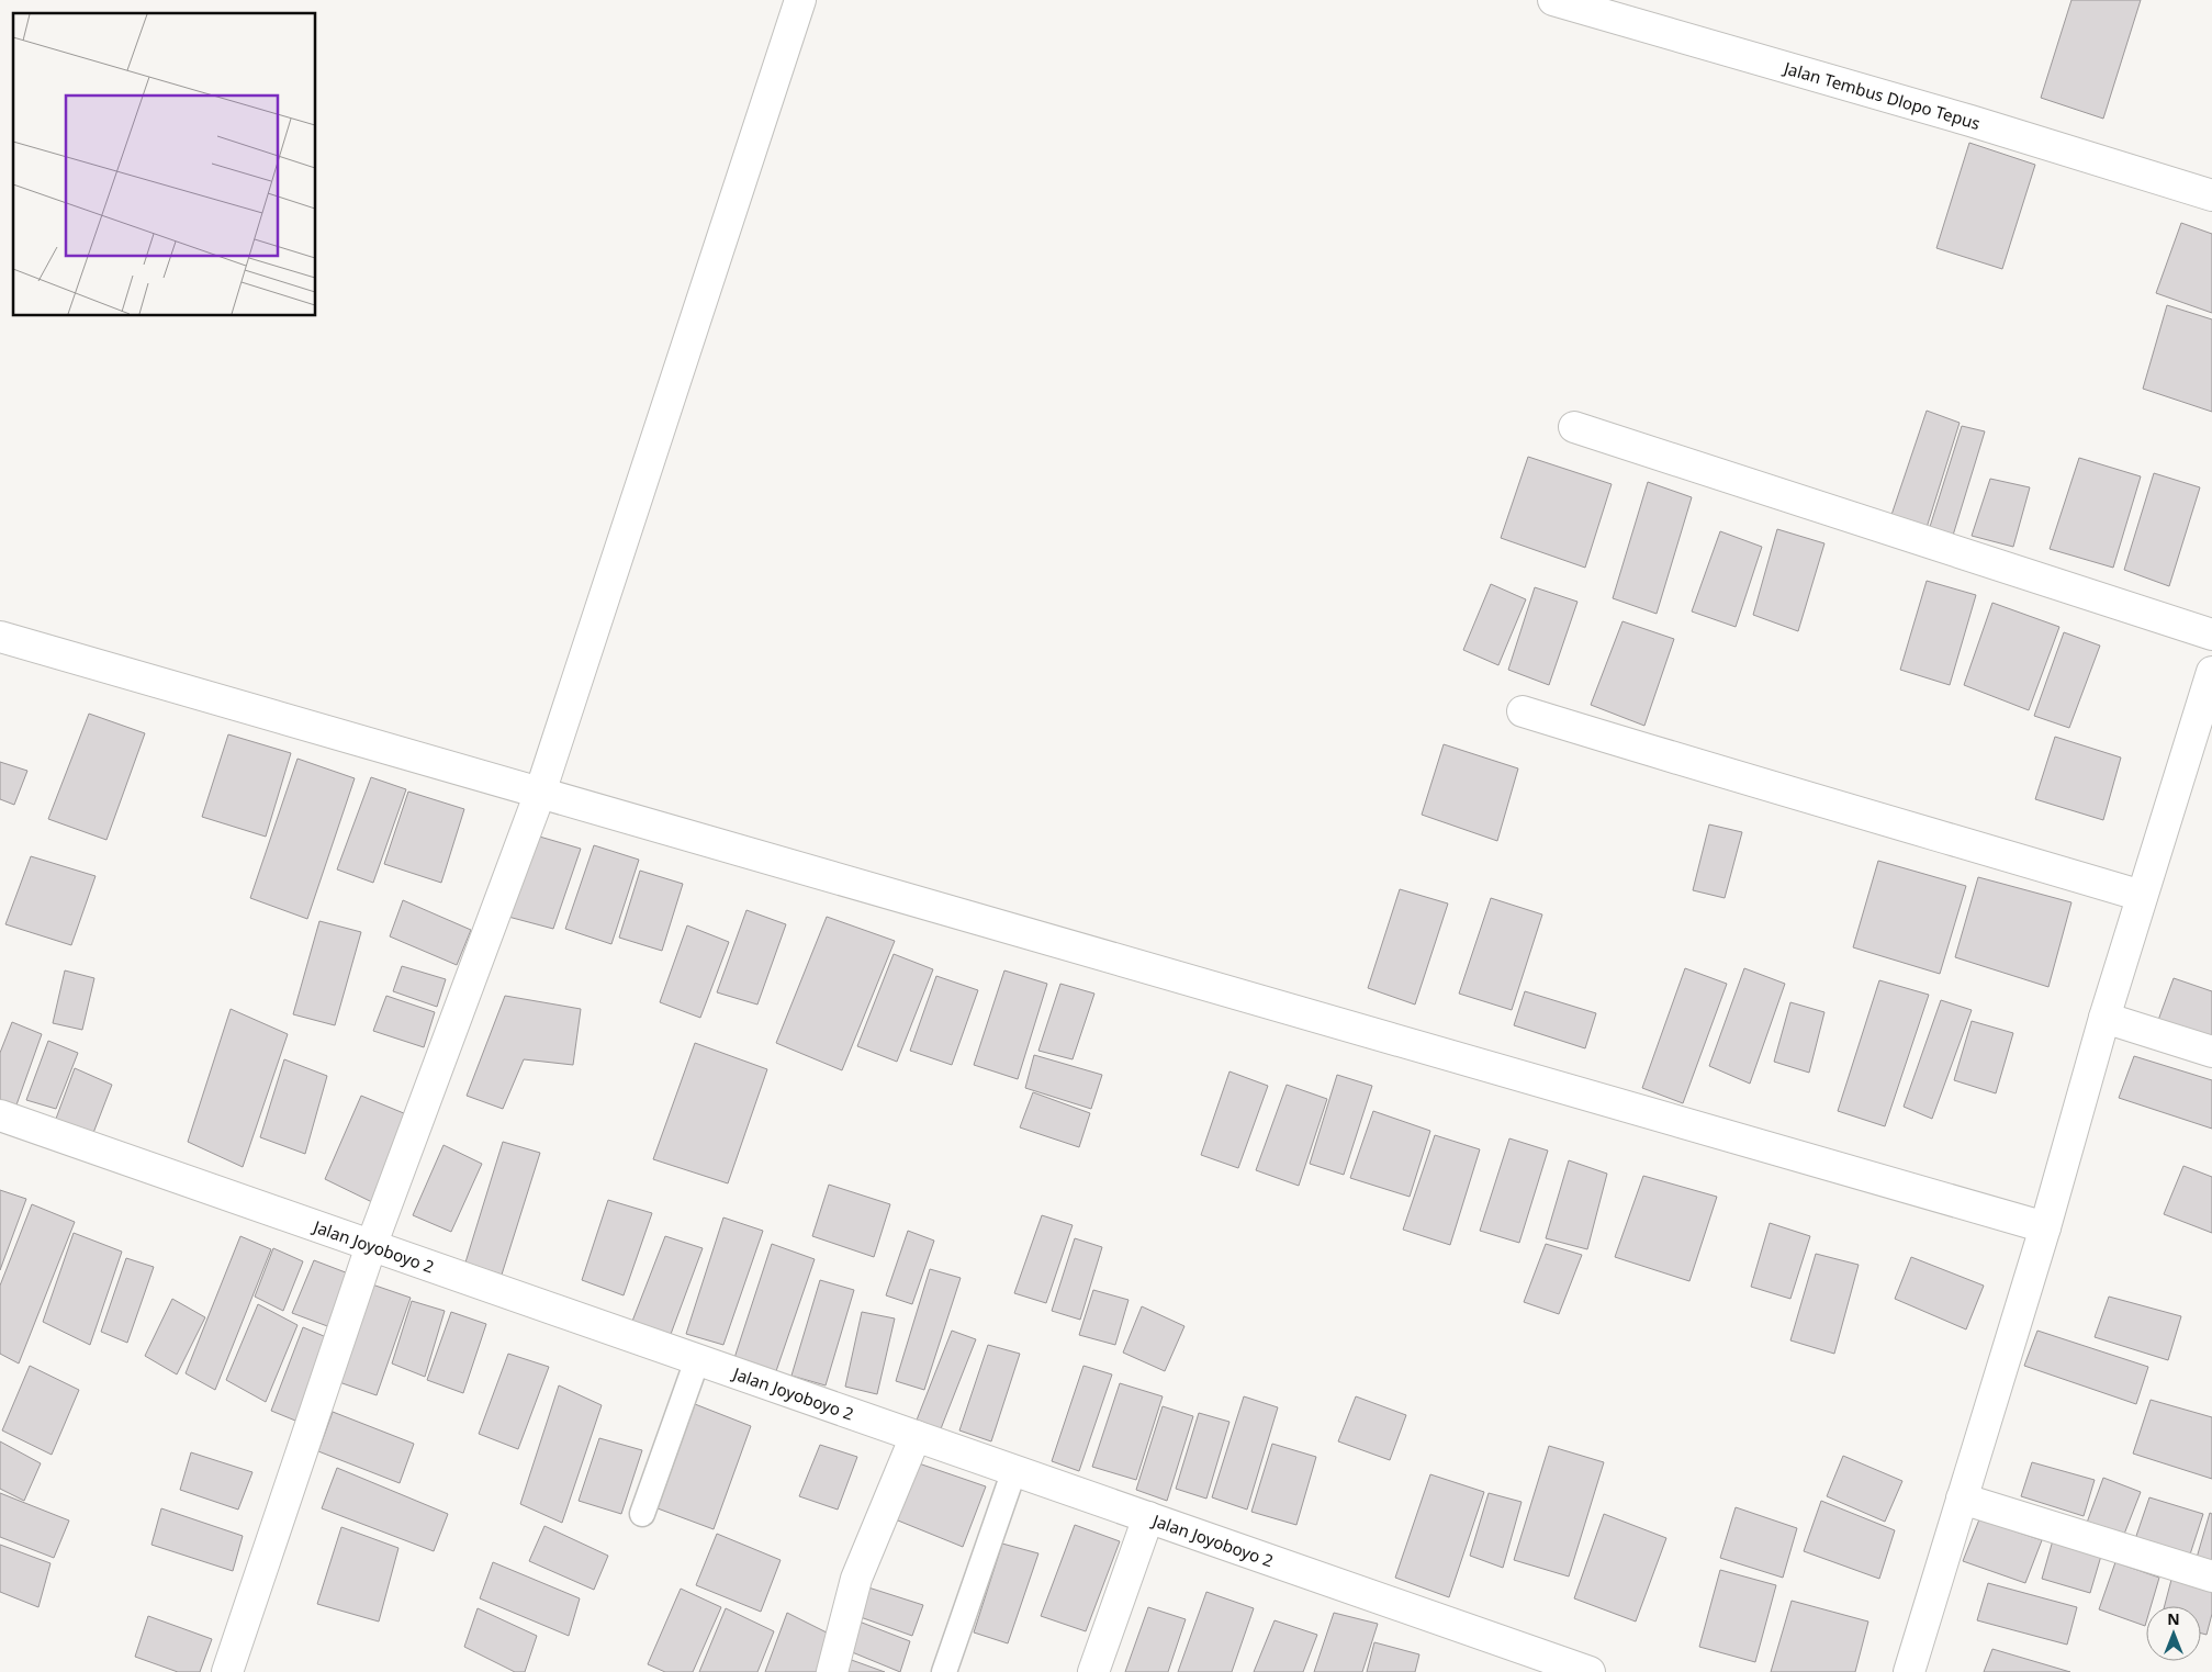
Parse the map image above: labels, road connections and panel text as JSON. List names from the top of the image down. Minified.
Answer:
{"streets":{"street":["Jalan Tembus Dlopo Tepus","Jalan Joyoboyo 2"]},"north":"top"}
